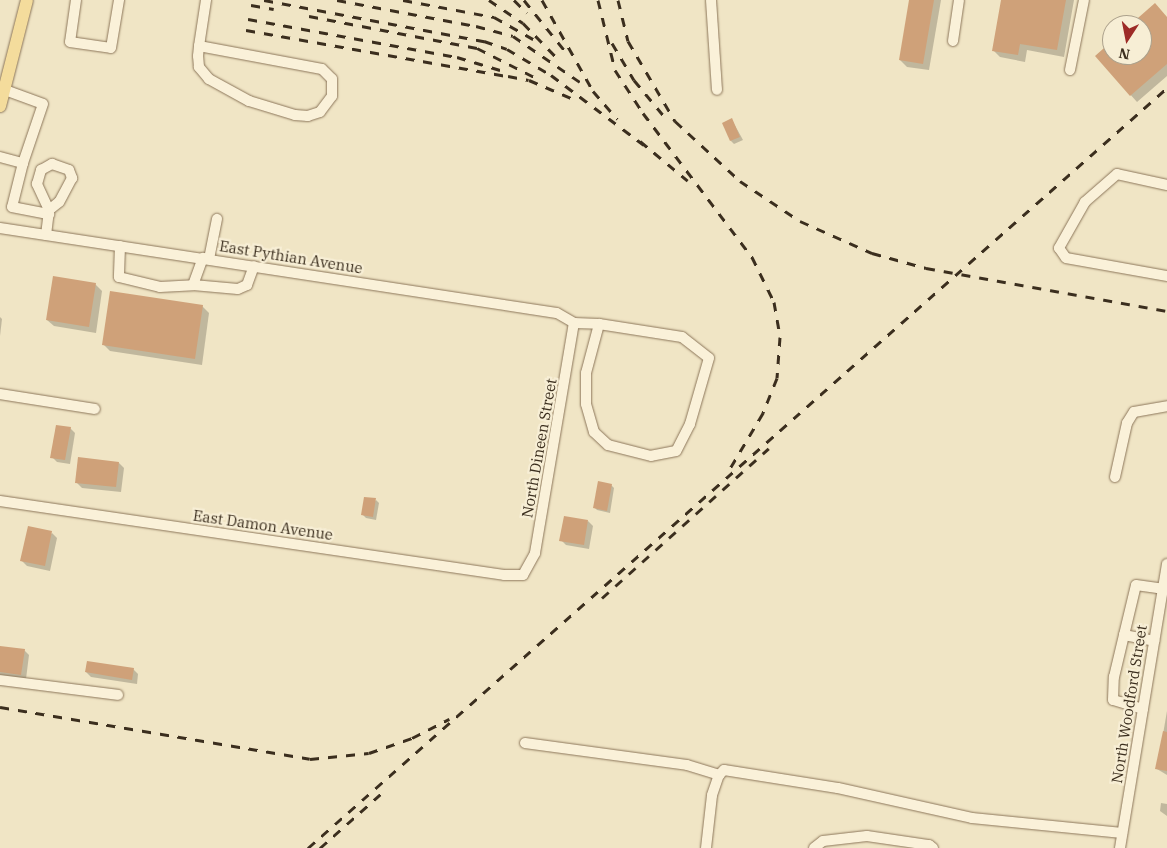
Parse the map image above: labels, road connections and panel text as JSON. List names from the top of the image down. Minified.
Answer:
{"streets":{"street":["East Pythian Avenue","North Dineen Street","East Damon Avenue","North Woodford Street"]},"crossings":[["East Pythian Avenue","North Dineen Street"],["North Dineen Street","East Damon Avenue"]],"north":"bottom"}
